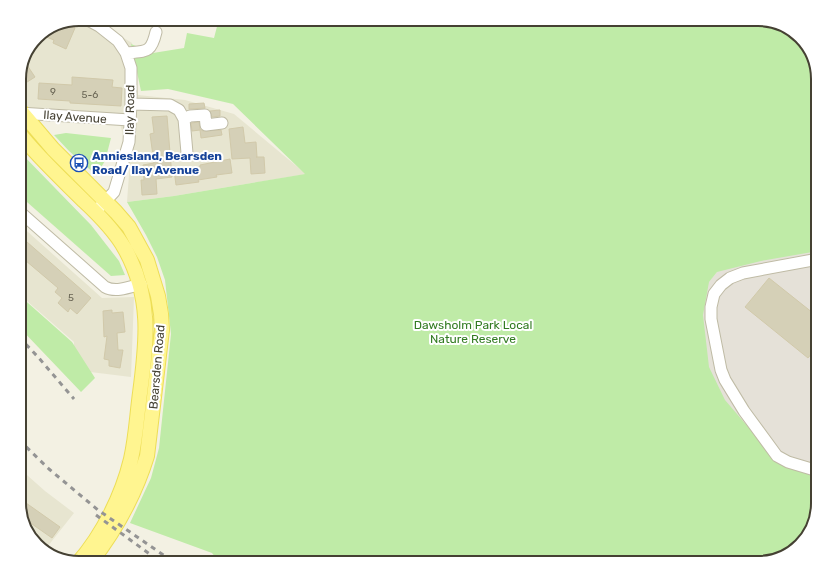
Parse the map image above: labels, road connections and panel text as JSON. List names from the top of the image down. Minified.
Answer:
{"streets":{"main road":["Bearsden Road"],"street":["Ilay Road","Ilay Avenue"]},"crossings":[["Ilay Road","Ilay Avenue"],["Ilay Road","Bearsden Road"]],"parks":["Dawsholm Park Local Nature Reserve"],"places":{"bus stop":["Anniesland, Bearsden Road/ Ilay Avenue"]},"house_numbers":["9","5-6","5"]}
